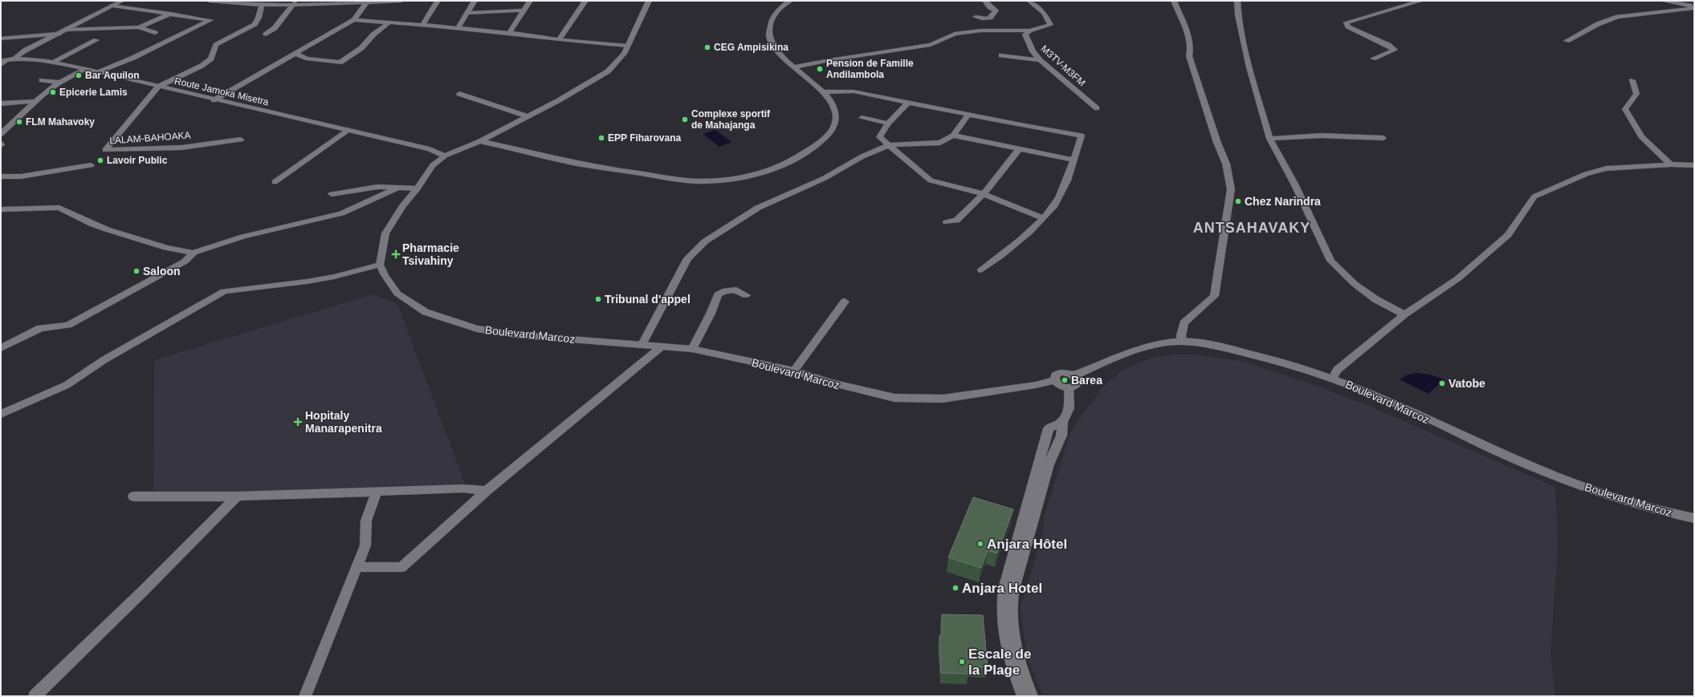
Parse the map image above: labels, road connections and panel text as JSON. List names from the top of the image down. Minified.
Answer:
{"streets":{"street":["M3TV-M3FM","Route Jamoka Misetra","LALAM-BAHOAKA","Boulevard Marcoz"]},"crossings":[["Route Jamoka Misetra","LALAM-BAHOAKA"]],"districts":["ANTSAHAVAKY"],"places":{"other":["CEG Ampisikina","Pension de Famille Andilambola","Bar Aquilon","Epicerie Lamis","Complexe sportif de Mahajanga","FLM Mahavoky","EPP Fiharovana","Lavoir Public","Chez Narindra","Saloon","Tribunal d'appel","Barea","Vatobe","Anjara Hôtel","Anjara Hotel","Escale de la Plage"],"health":["Pharmacie Tsivahiny","Hopitaly Manarapenitra"]}}
